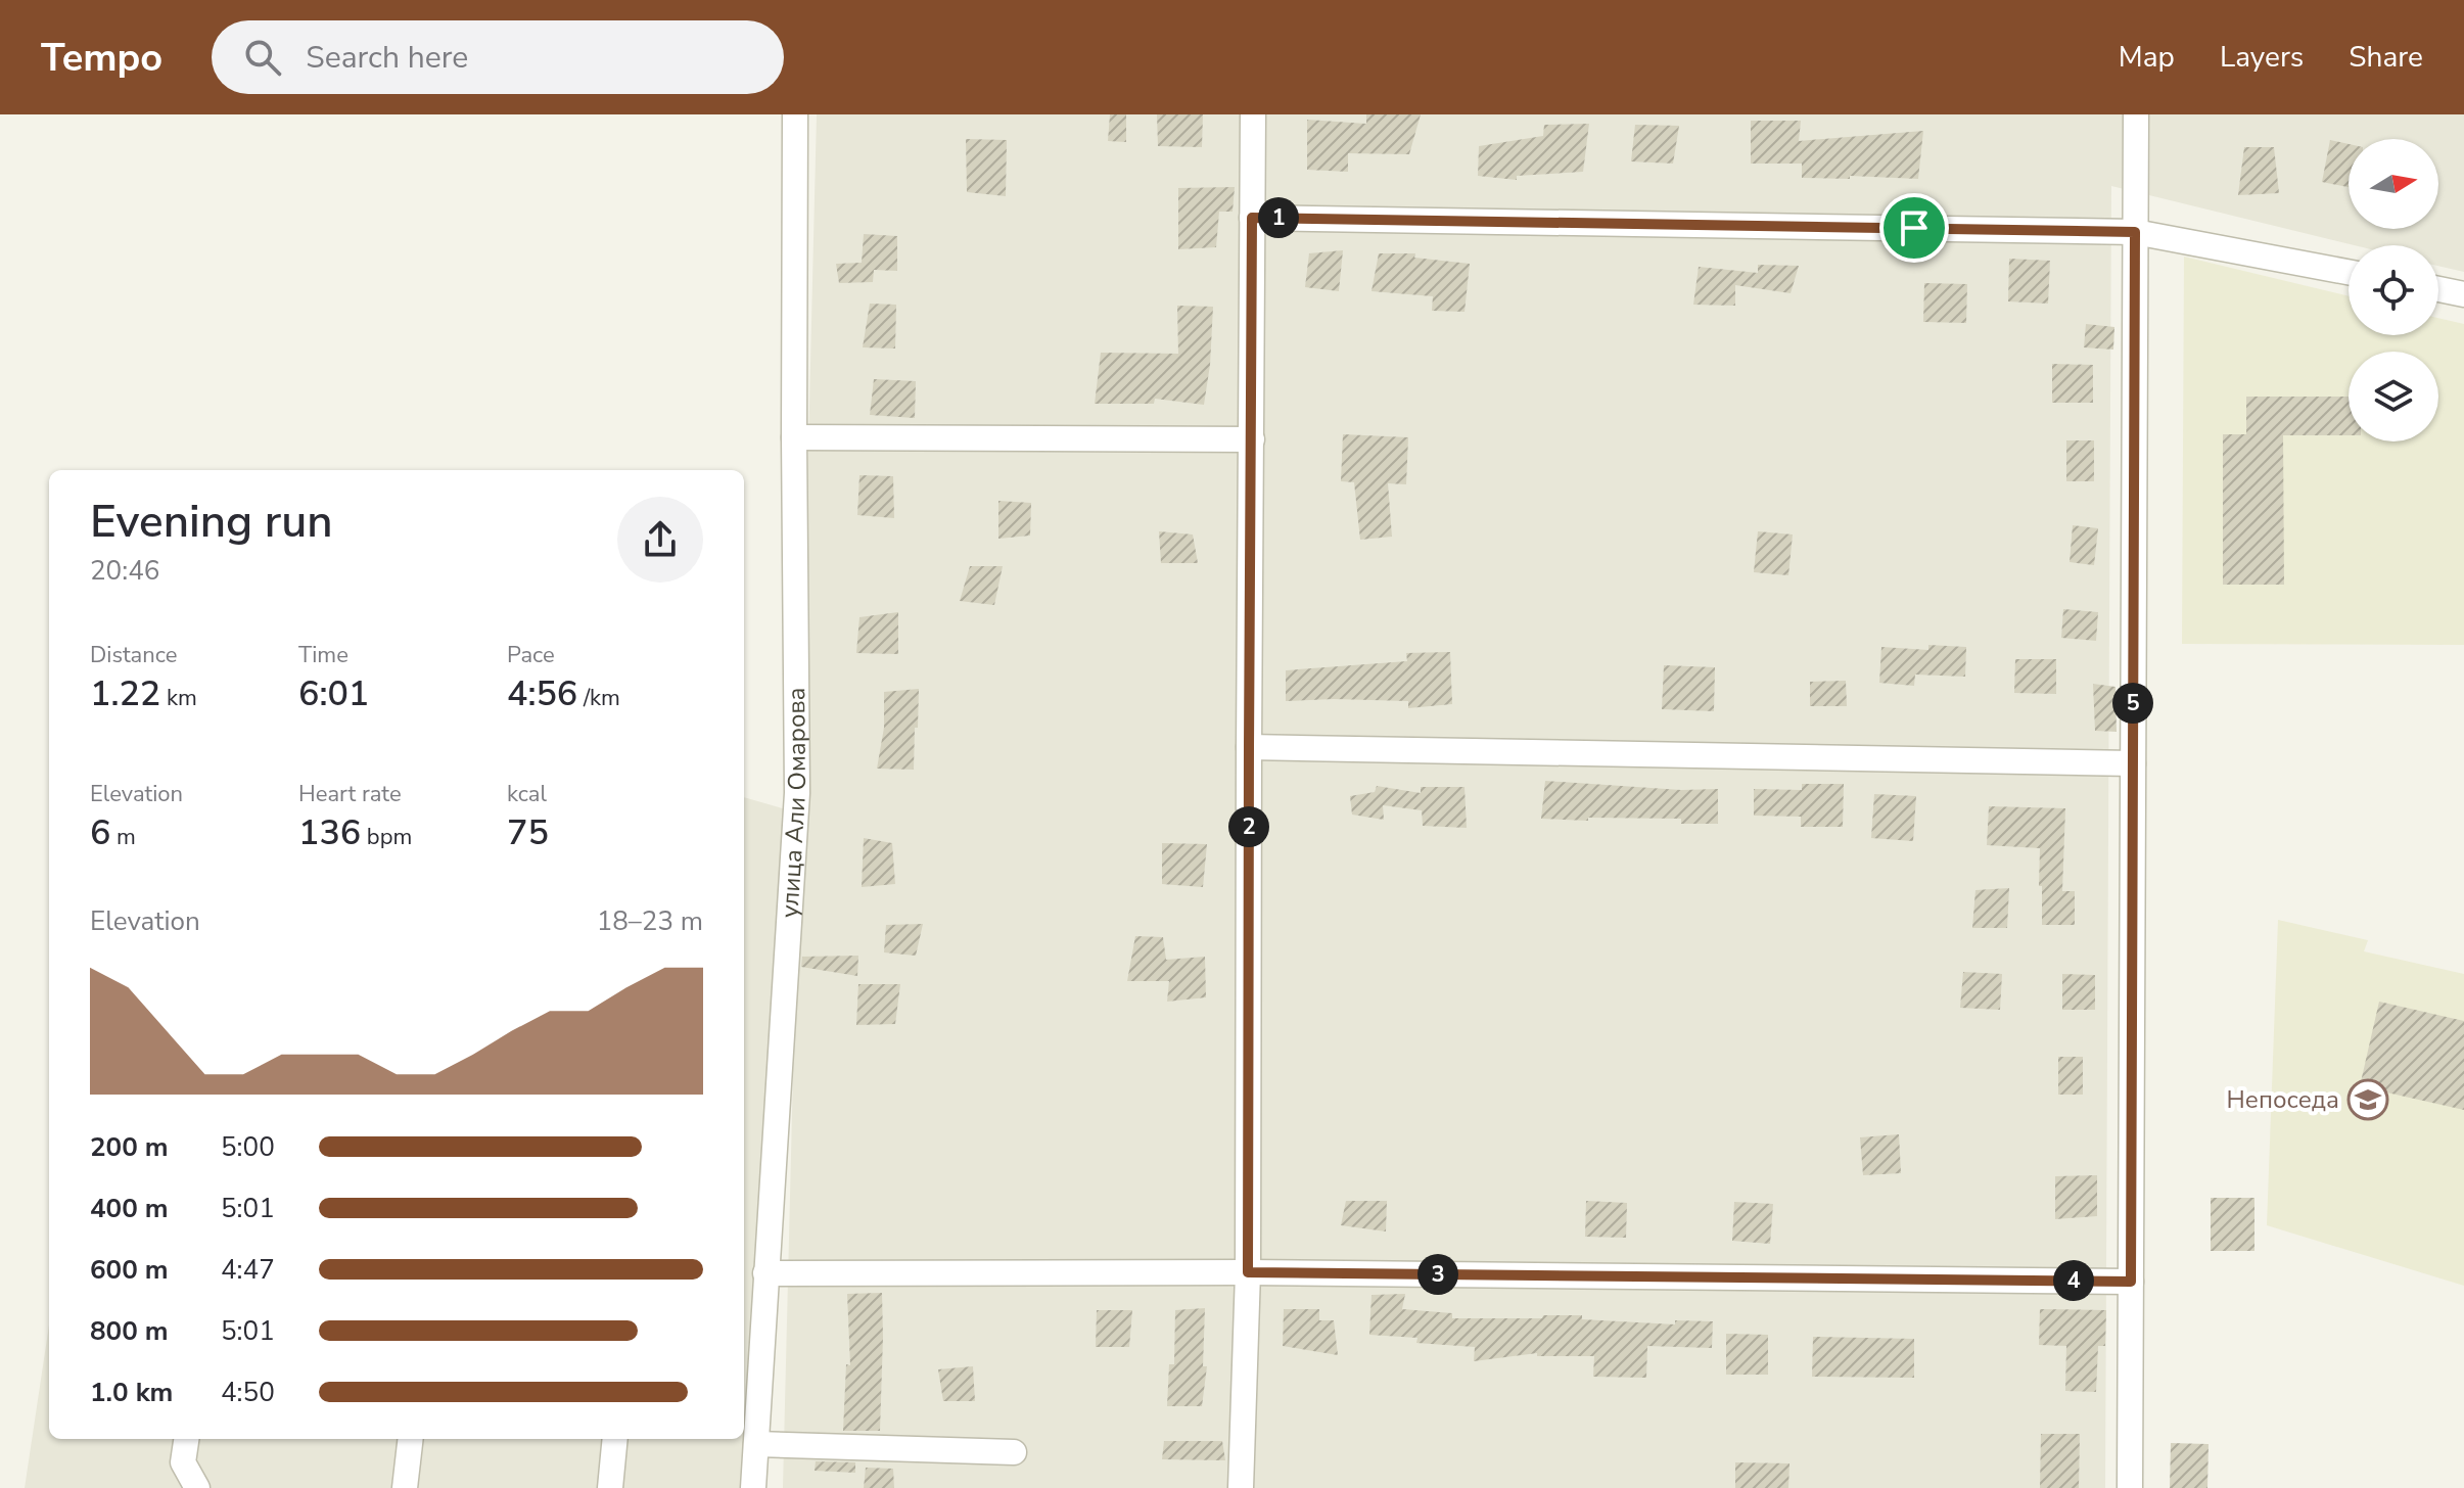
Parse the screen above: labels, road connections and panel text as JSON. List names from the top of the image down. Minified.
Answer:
{"streets":{"street":["улица Али Омарова"]},"places":{"school or university":["Непоседа"]},"north":"right","page":{"header":"Tempo","search":"Search here","nav":["Map","Layers","Share"],"pins":["1","5","2","3","4"],"heading":["Evening run","20:46"],"stats":[["Distance","1.22 km"],["Time","6:01"],["Pace","4:56 /km"],["Elevation","6 m"],["Heart rate","136 bpm"],["kcal","75"]],"chart":["Elevation","18–23 m"],"list":[{"name":"200 m","note":"5:00"},{"name":"400 m","note":"5:01"},{"name":"600 m","note":"4:47"},{"name":"800 m","note":"5:01"},{"name":"1.0 km","note":"4:50"}]}}
